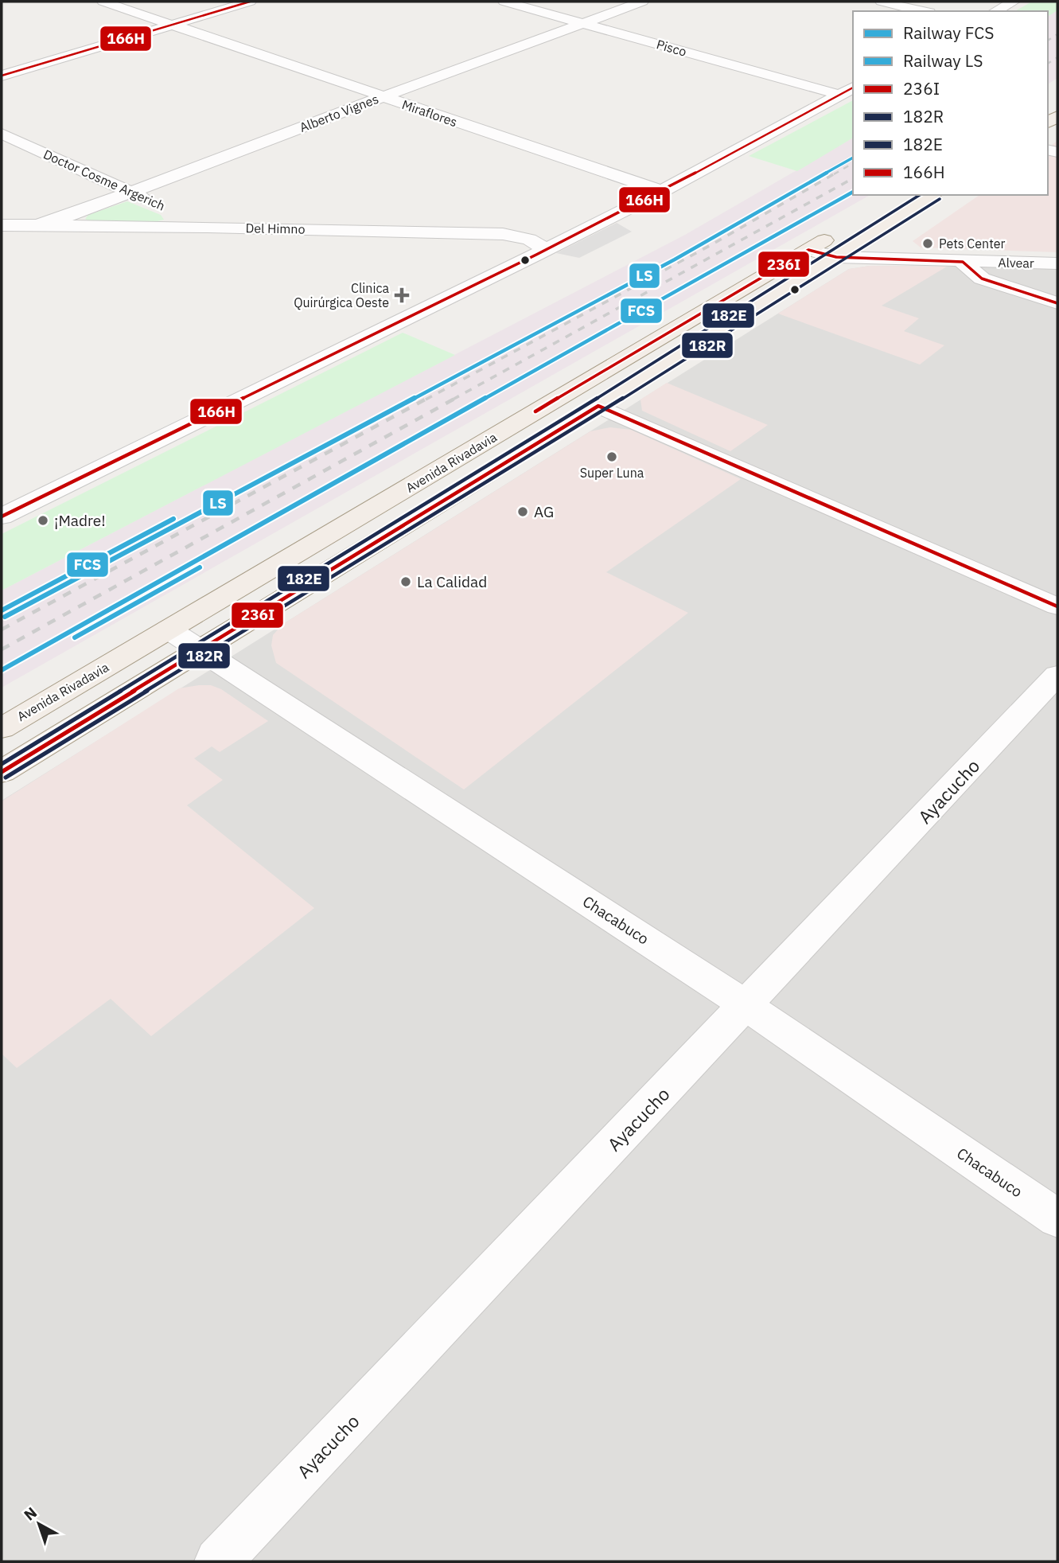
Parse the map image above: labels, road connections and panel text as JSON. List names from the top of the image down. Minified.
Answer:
{"streets":{"main road":["Avenida Rivadavia"],"street":["Pisco","Alberto Vignes","Miraflores","Doctor Cosme Argerich","Del Himno","Alvear","Ayacucho","Chacabuco"]},"crossings":[["Pisco","Alberto Vignes"],["Alberto Vignes","Miraflores"],["Alberto Vignes","Doctor Cosme Argerich"],["Alberto Vignes","Del Himno"],["Doctor Cosme Argerich","Del Himno"],["Alvear","Avenida Rivadavia"],["Avenida Rivadavia","Chacabuco"],["Ayacucho","Chacabuco"]],"places":{"other":["Pets Center","Super Luna","AG","¡Madre!","La Calidad"],"health":["Clinica Quirúrgica Oeste"]},"lines":["transit line 166H","rail line LS","rail line FCS","transit line 182E","transit line 182R","transit line 236I"],"legend":["Railway FCS","Railway LS","236I","182R","182E","166H"],"north":"top left"}
